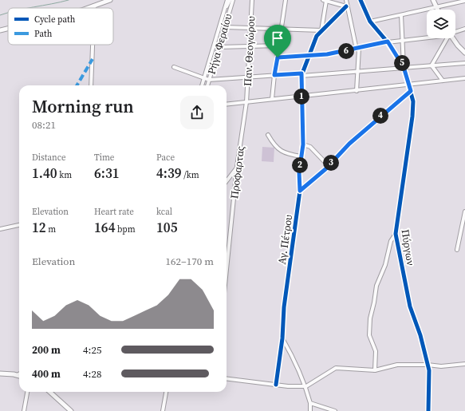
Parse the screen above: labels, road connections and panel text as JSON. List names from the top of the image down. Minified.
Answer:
{"streets":{"street":["Ρήγα Φεραίου","Παν. Θεογώρου","Προφαρτας","Αγ. Πέτρου","Πύργων"]},"crossings":[["Παν. Θεογώρου","Προφαρτας"]],"legend":["Cycle path","Path"],"page":{"pins":["6","5","1","4","3","2"],"heading":["Morning run","08:21"],"stats":[["Distance","1.40 km"],["Time","6:31"],["Pace","4:39 /km"],["Elevation","12 m"],["Heart rate","164 bpm"],["kcal","105"]],"chart":["Elevation","162–170 m"],"list":[{"name":"200 m","note":"4:25"},{"name":"400 m","note":"4:28"}]}}
